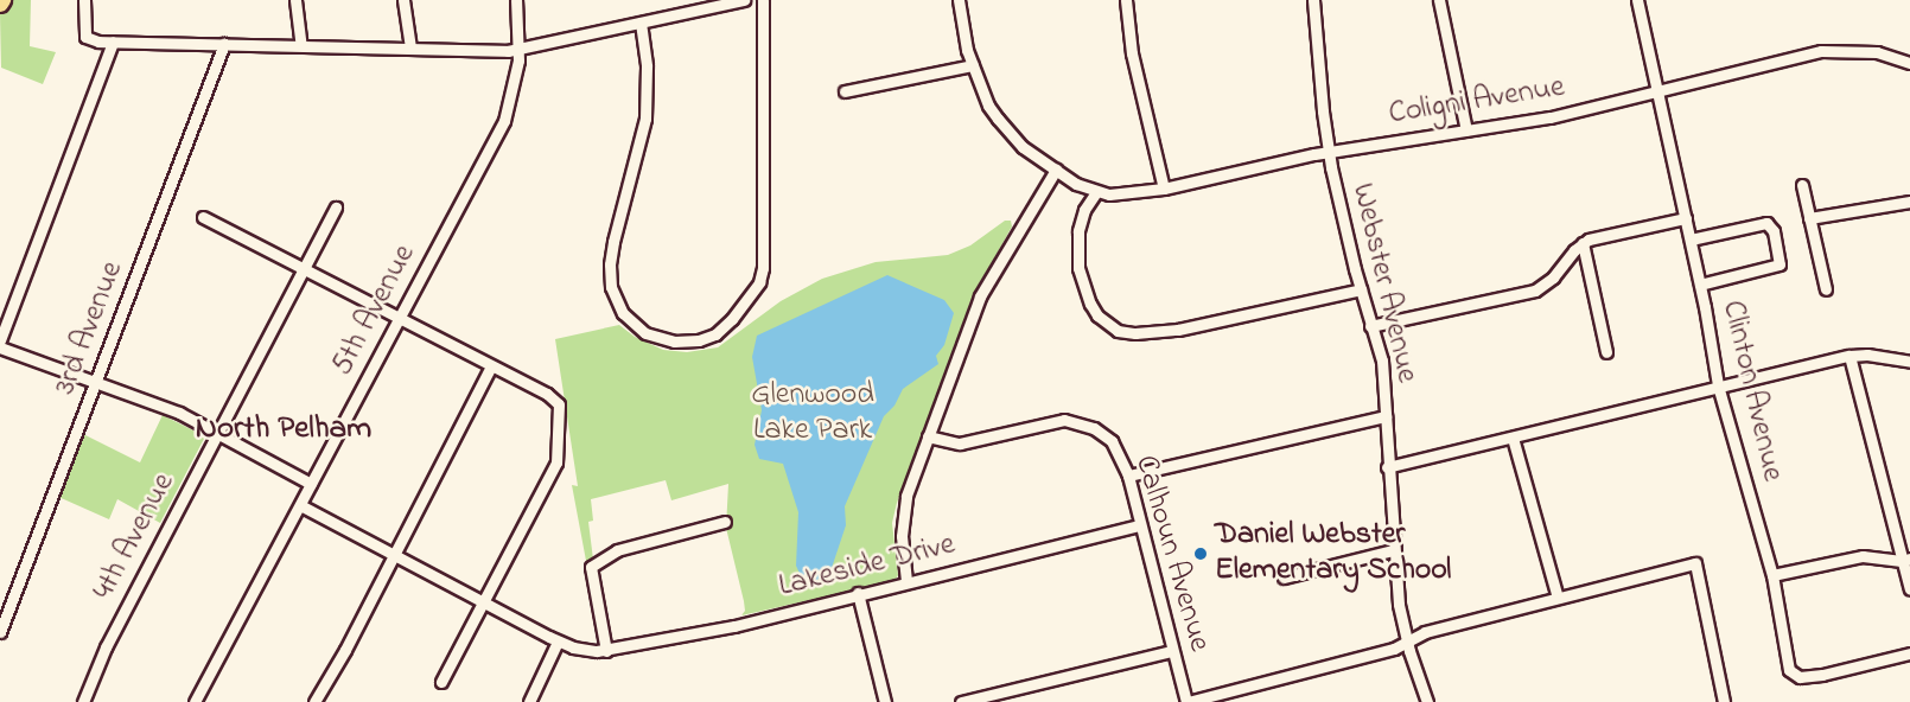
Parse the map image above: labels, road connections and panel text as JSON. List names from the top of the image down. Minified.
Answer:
{"streets":{"street":["Coligni Avenue","Webster Avenue","5th Avenue","3rd Avenue","Clinton Avenue","4th Avenue","Calhoun Avenue","Lakeside Drive"]},"crossings":[["Coligni Avenue","Webster Avenue"],["Coligni Avenue","Clinton Avenue"],["5th Avenue","Lakeside Drive"],["Calhoun Avenue","Lakeside Drive"]],"districts":["North Pelham"],"parks":["Glenwood Lake Park"],"places":["Daniel Webster Elementary School"]}
